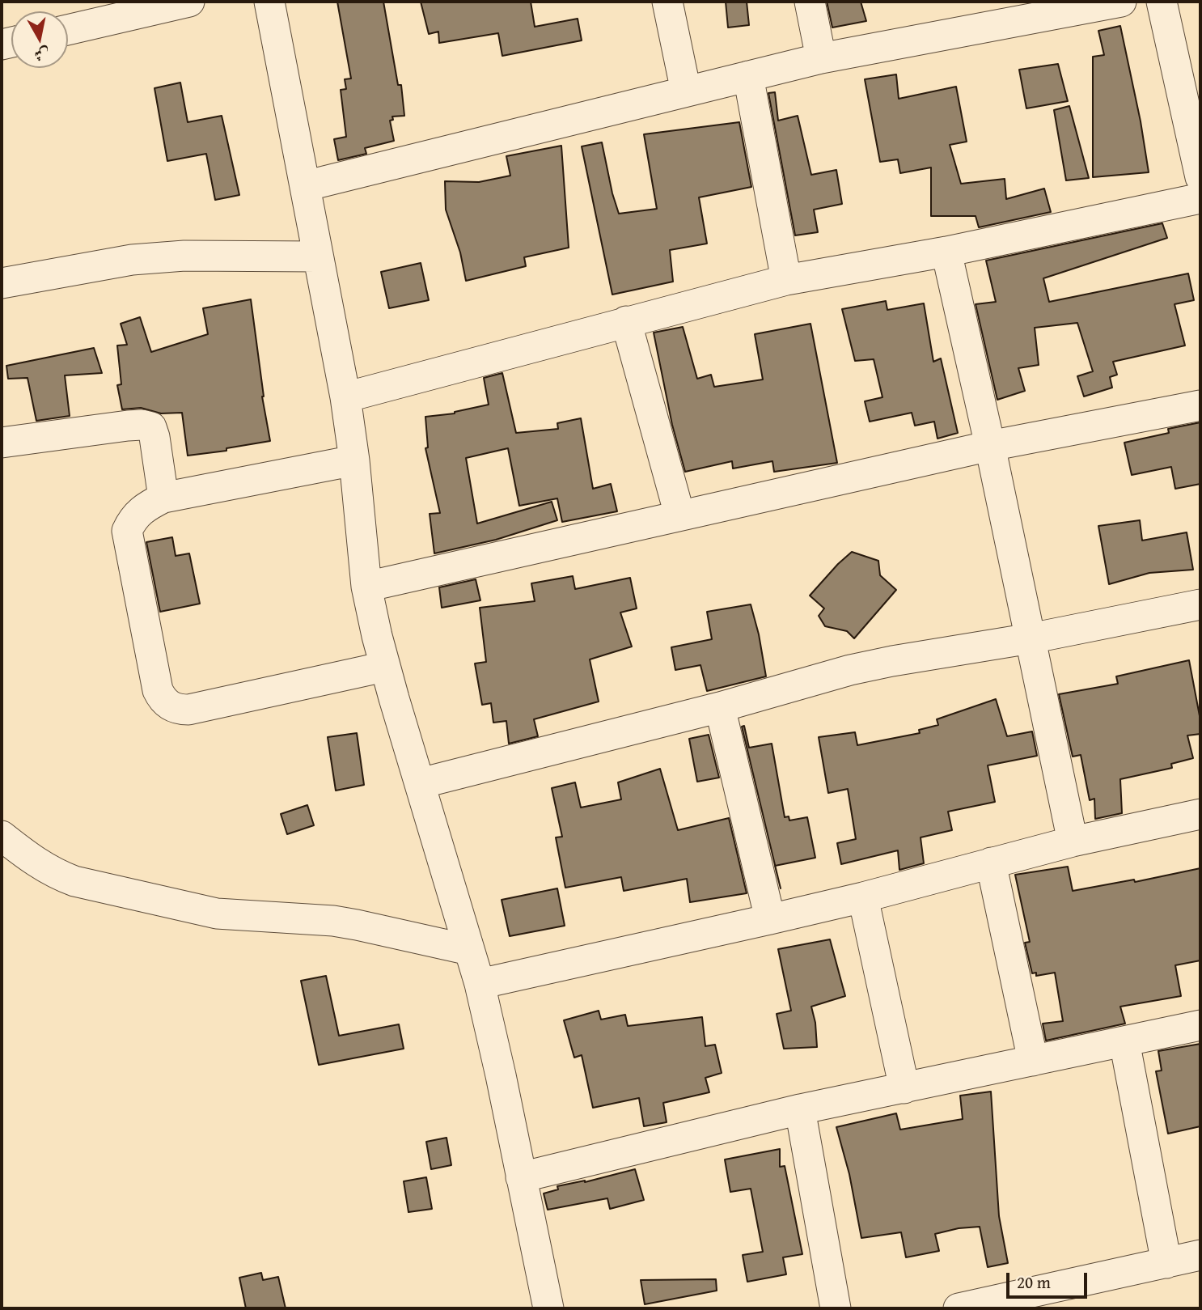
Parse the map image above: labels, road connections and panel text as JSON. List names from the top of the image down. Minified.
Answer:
{"scale_bar":"20 m","north":"bottom"}
